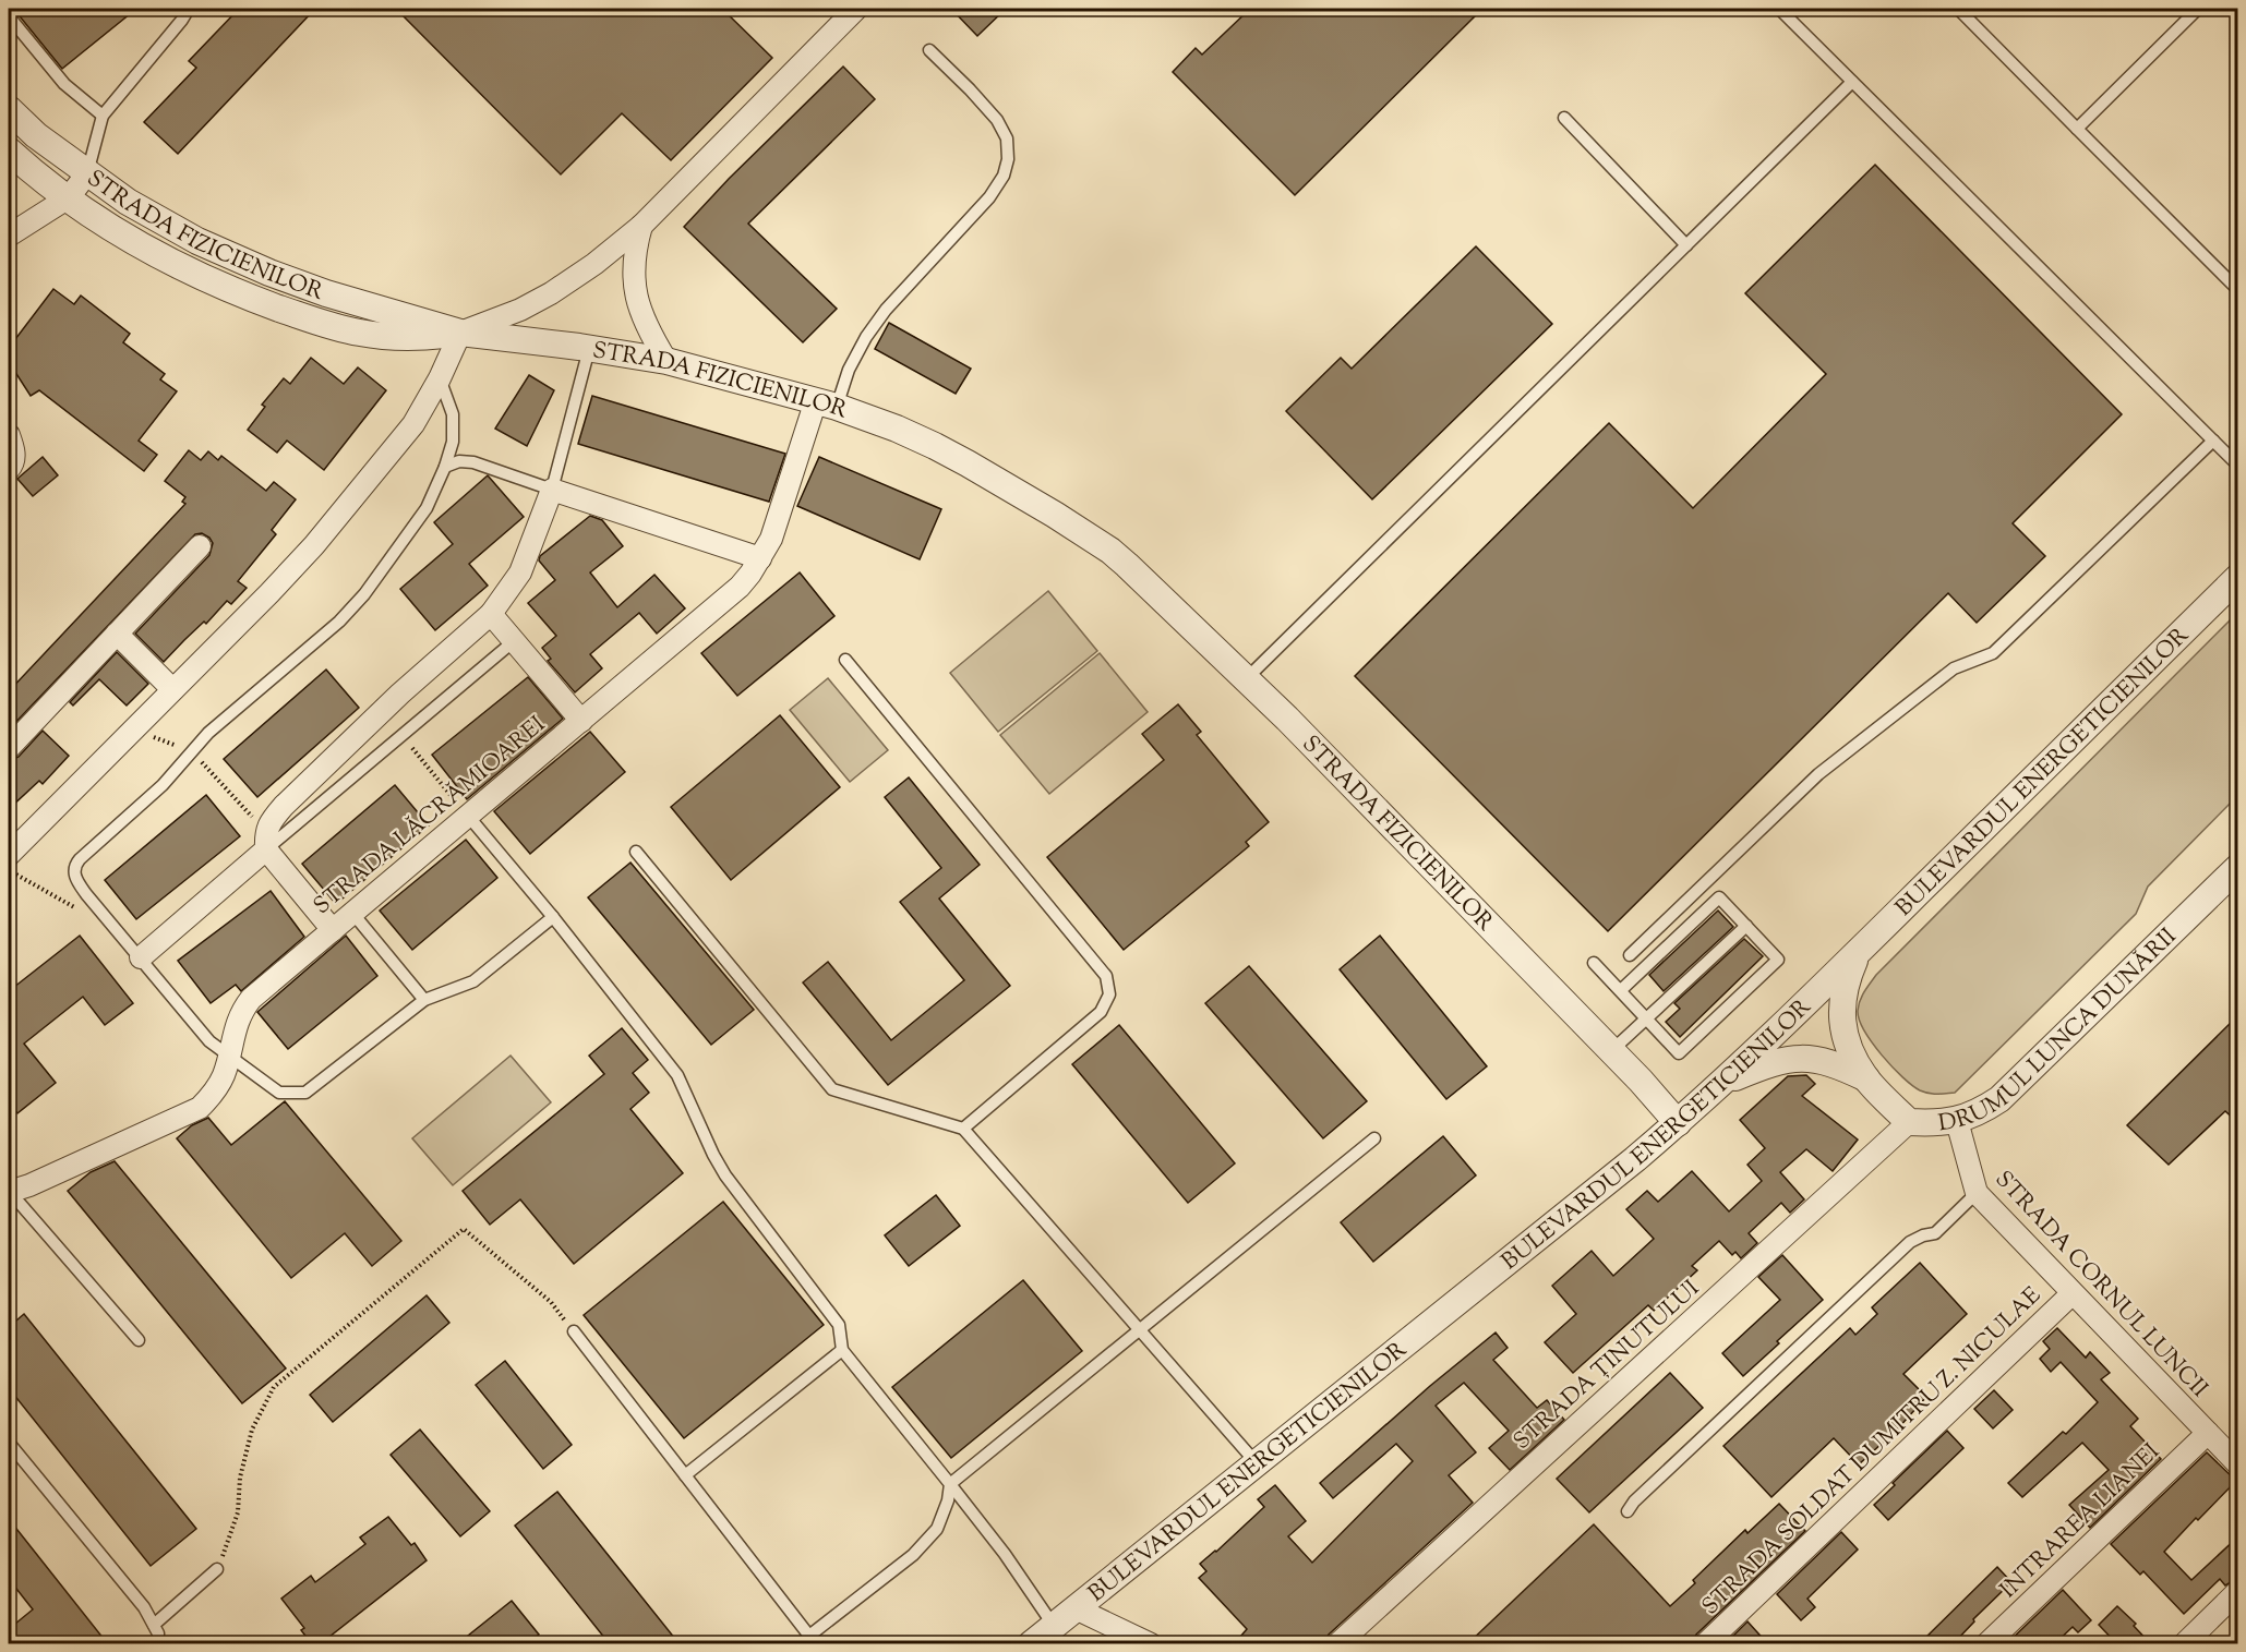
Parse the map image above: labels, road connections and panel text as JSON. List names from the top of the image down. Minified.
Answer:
{"streets":{"street":["STRADA FIZICIENILOR","BULEVARDUL ENERGETICIENILOR","STRADA LĂCRĂMIOAREI","DRUMUL LUNCA DUNĂRII","STRADA CORNUL LUNCII","STRADA ȚINUTULUI","STRADA SOLDAT DUMITRU Z. NICULAE","INTRAREA LIANEI"]},"crossings":[["STRADA FIZICIENILOR","BULEVARDUL ENERGETICIENILOR"],["STRADA FIZICIENILOR","STRADA LĂCRĂMIOAREI"],["DRUMUL LUNCA DUNĂRII","STRADA CORNUL LUNCII"],["DRUMUL LUNCA DUNĂRII","STRADA ȚINUTULUI"],["STRADA CORNUL LUNCII","STRADA SOLDAT DUMITRU Z. NICULAE"],["STRADA CORNUL LUNCII","INTRAREA LIANEI"]]}
